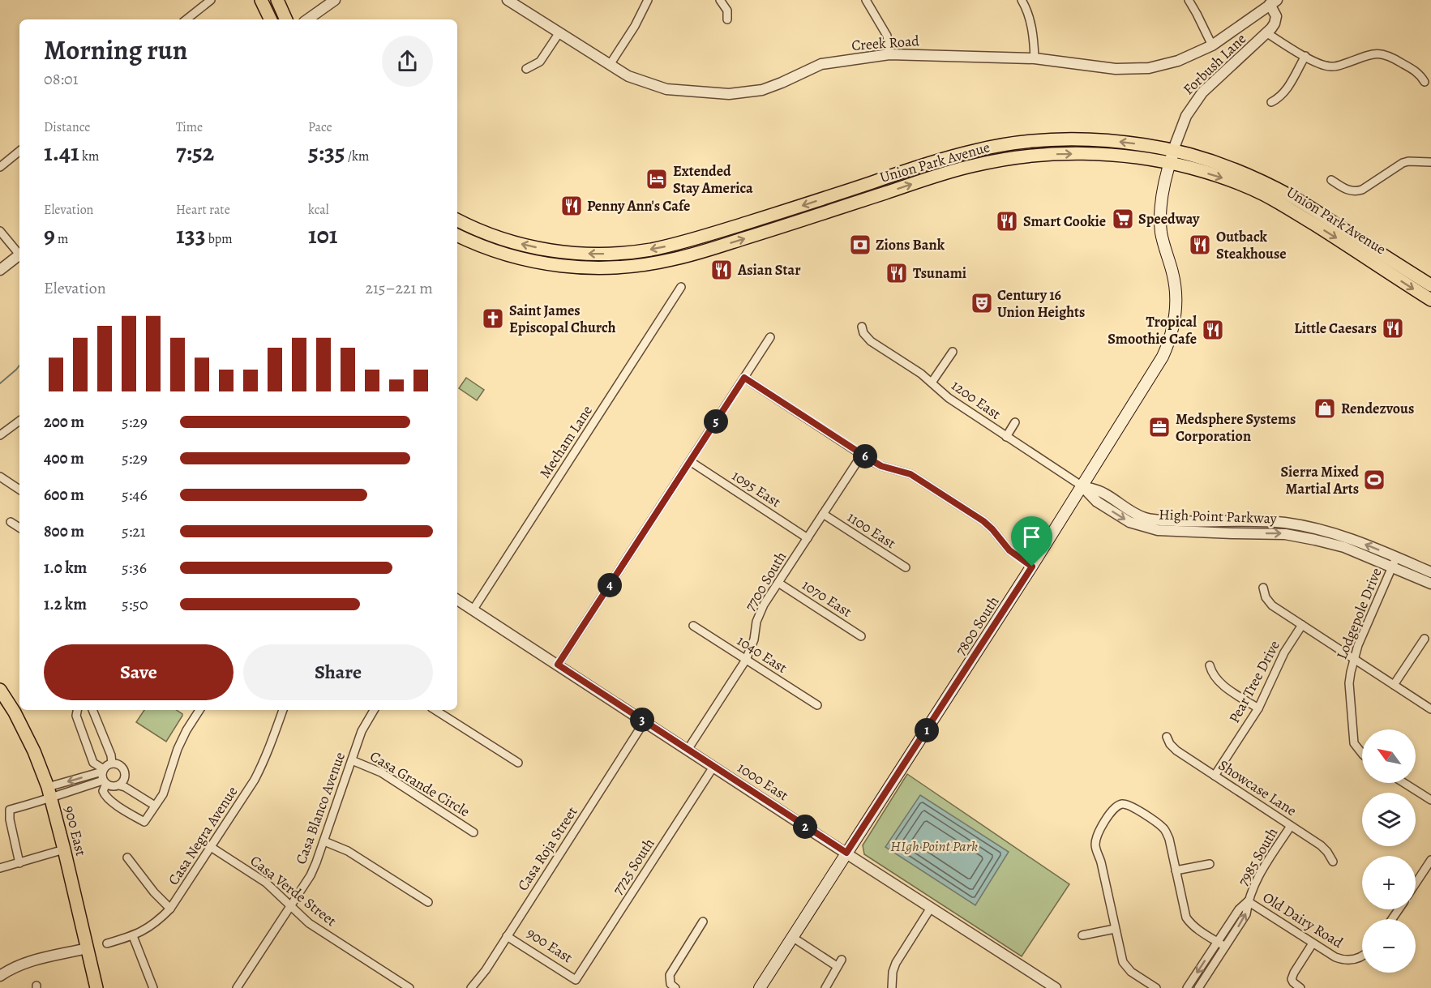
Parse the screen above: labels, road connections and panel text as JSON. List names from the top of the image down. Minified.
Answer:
{"streets":{"main road":["Union Park Avenue","7800 South","900 East"],"street":["Creek Road","Forbush Lane","1200 East","Mecham Lane","1095 East","High Point Parkway","1100 East","7700 South","1070 East","Lodgepole Drive","1040 East","Pear Tree Drive","1000 East","Casa Grande Circle","Showcase Lane","Casa Blanco Avenue","Casa Negra Avenue","Casa Roja Street","7985 South","7725 South","Casa Verde Street","Old Dairy Road"]},"crossings":[["Creek Road","Forbush Lane"],["Forbush Lane","Union Park Avenue"],["Forbush Lane","7800 South"],["Union Park Avenue","7800 South"],["1200 East","High Point Parkway"],["1200 East","7800 South"],["Mecham Lane","1000 East"],["1095 East","7700 South"],["High Point Parkway","Lodgepole Drive"],["High Point Parkway","7800 South"],["1100 East","7700 South"],["7700 South","1070 East"],["7700 South","1040 East"],["7700 South","1000 East"],["7800 South","1000 East"],["Pear Tree Drive","Showcase Lane"],["1000 East","Casa Roja Street"],["1000 East","7725 South"],["Casa Grande Circle","Casa Blanco Avenue"],["Showcase Lane","7985 South"],["Casa Blanco Avenue","Casa Verde Street"],["900 East","Casa Roja Street"],["900 East","7725 South"],["Casa Negra Avenue","Casa Verde Street"],["7985 South","Old Dairy Road"]],"parks":["HIgh Point Park"],"places":{"hotel":["Extended Stay America"],"restaurant":["Penny Ann's Cafe","Smart Cookie","Outback Steakhouse","Asian Star","Tsunami","Little Caesars","Tropical Smoothie Cafe"],"supermarket":["Speedway"],"bank":["Zions Bank"],"theatre":["Century 16 Union Heights"],"church":["Saint James Episcopal Church"],"shop":["Rendezvous"],"office":["Medsphere Systems Corporation"],"sports":["Sierra Mixed Martial Arts"]},"north":"top left","page":{"heading":["Morning run","08:01"],"stats":[["Distance","1.41 km"],["Time","7:52"],["Pace","5:35 /km"],["Elevation","9 m"],["Heart rate","133 bpm"],["kcal","101"]],"chart":["Elevation","215–221 m"],"list":[{"name":"200 m","note":"5:29"},{"name":"400 m","note":"5:29"},{"name":"600 m","note":"5:46"},{"name":"800 m","note":"5:21"},{"name":"1.0 km","note":"5:36"},{"name":"1.2 km","note":"5:50"}],"pins":["5","6","4","3","1","2"],"buttons":["Save","Share"],"map_buttons":["+","−"]}}
